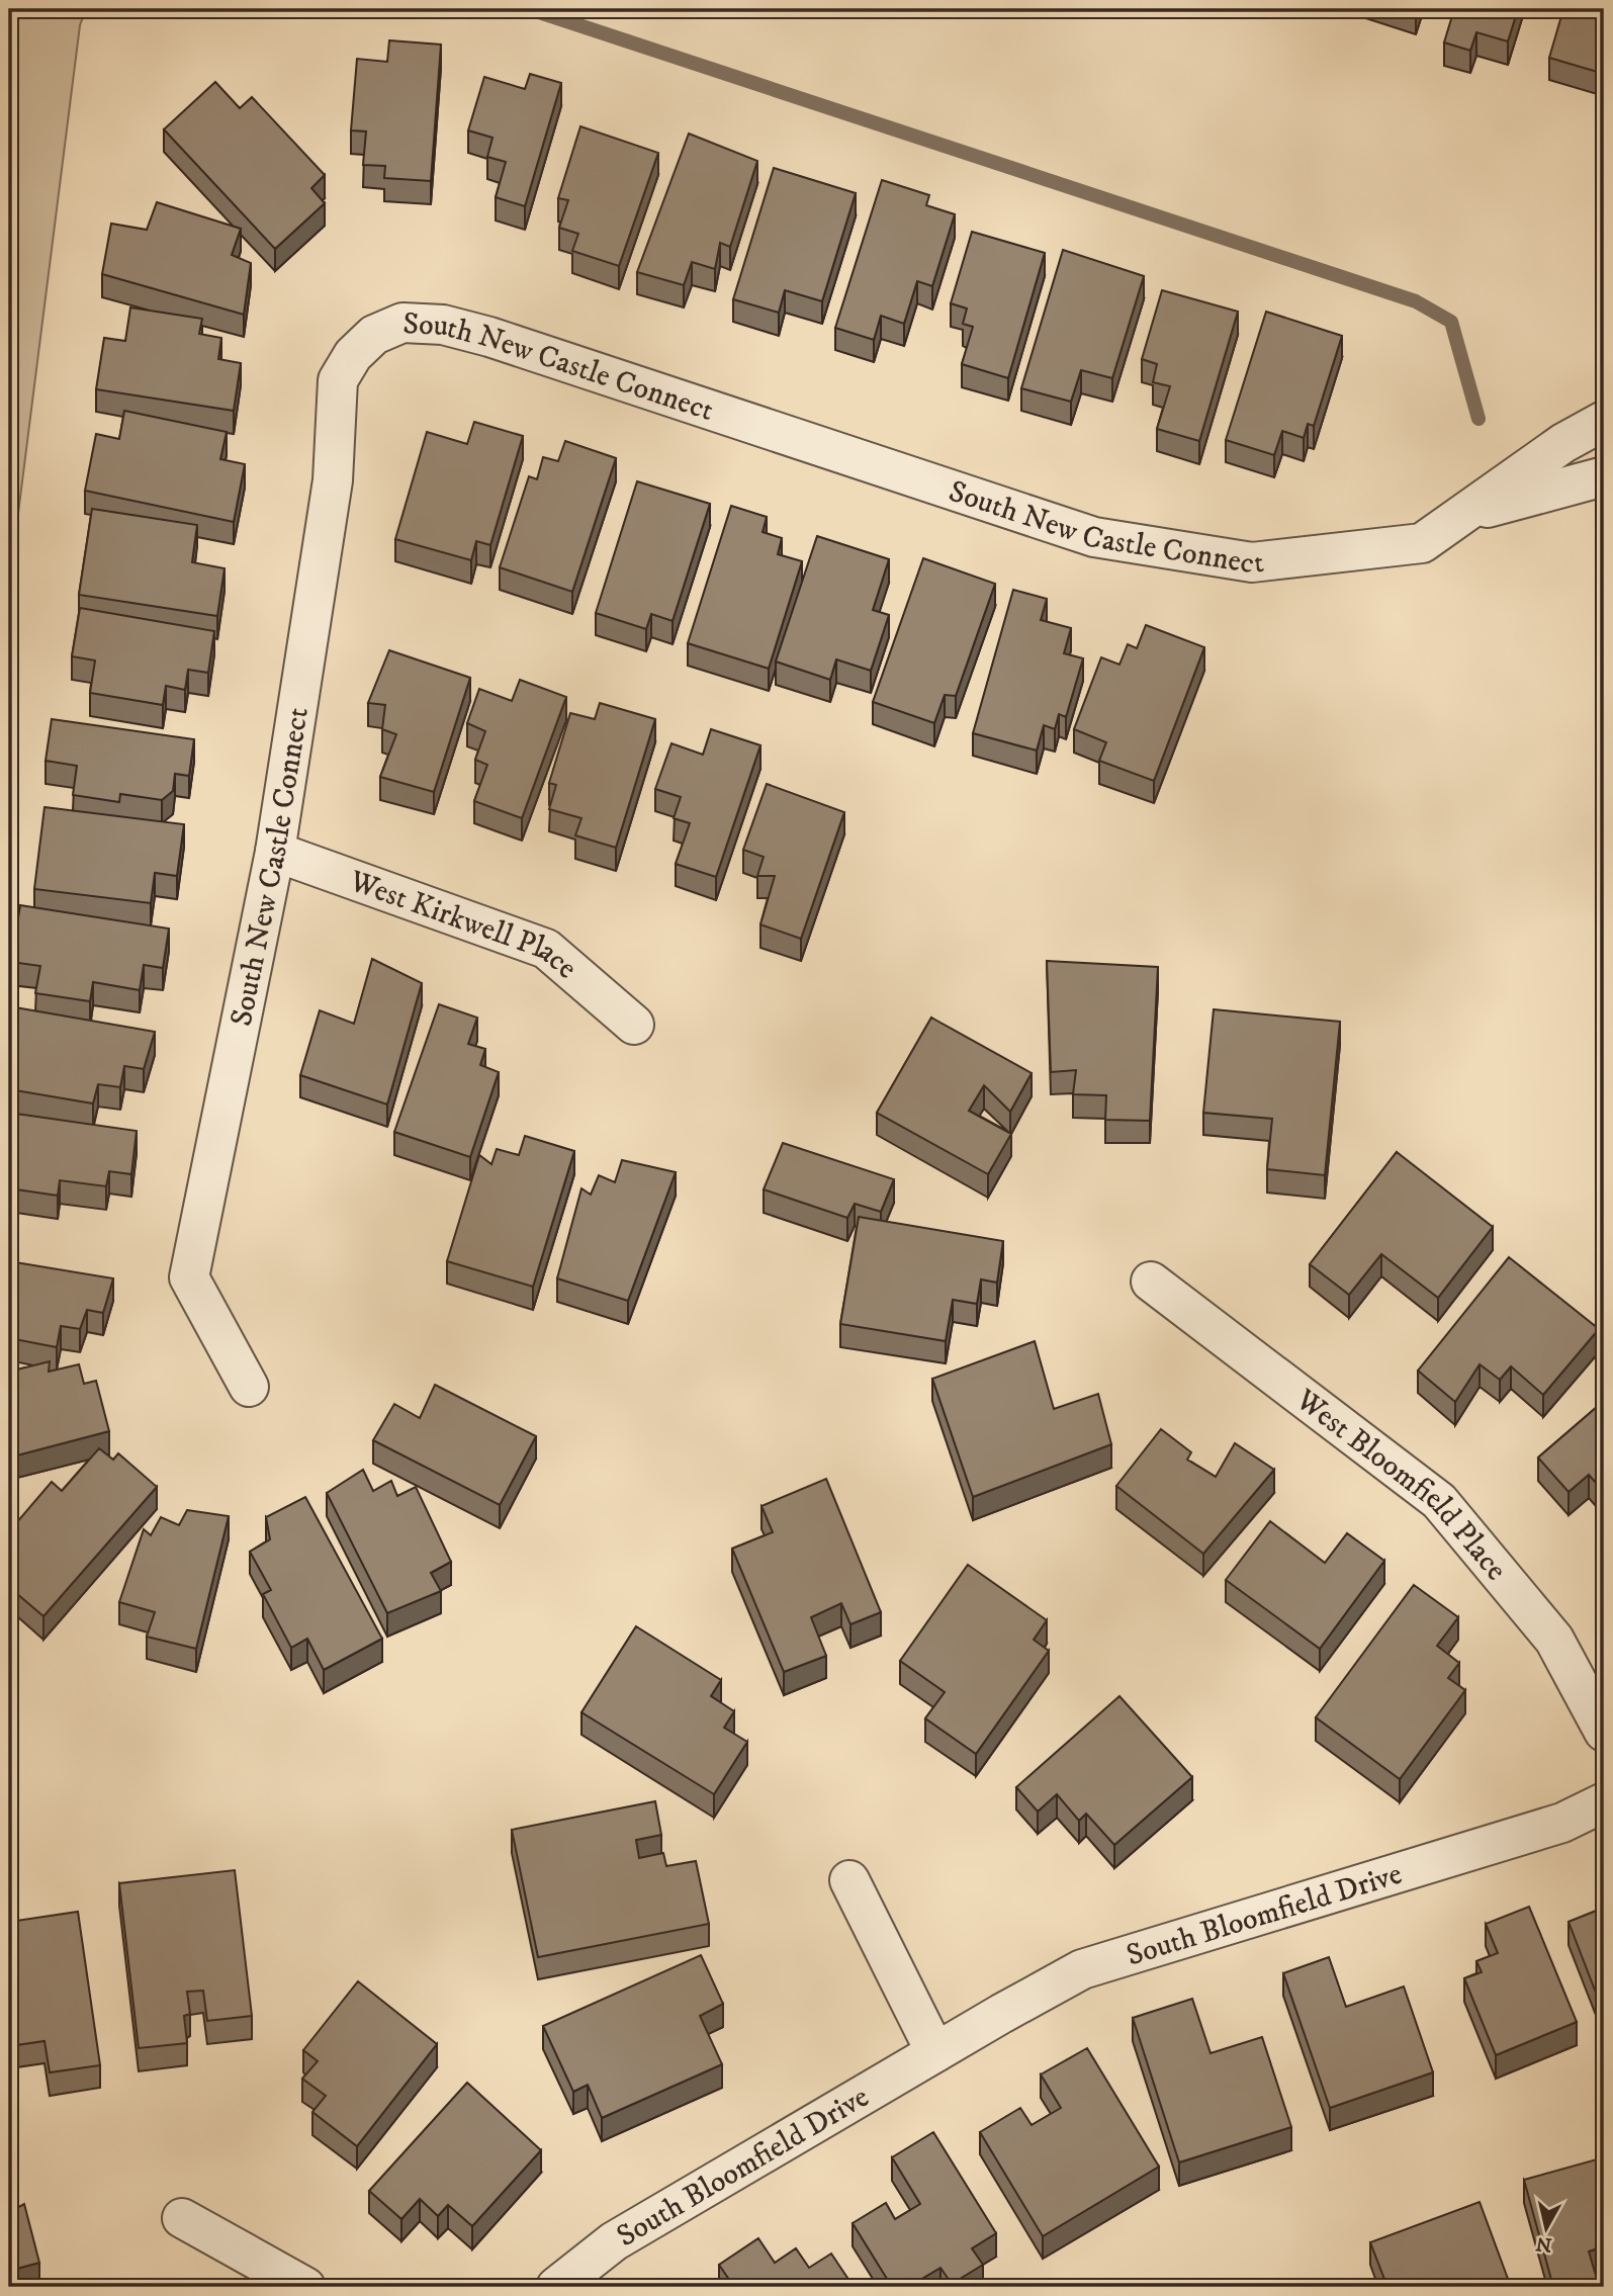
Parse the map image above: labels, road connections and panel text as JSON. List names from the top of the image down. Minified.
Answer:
{"streets":{"street":["South New Castle Connect","West Kirkwell Place","West Bloomfield Place","South Bloomfield Drive"]},"crossings":[["South New Castle Connect","West Kirkwell Place"]],"north":"bottom"}
